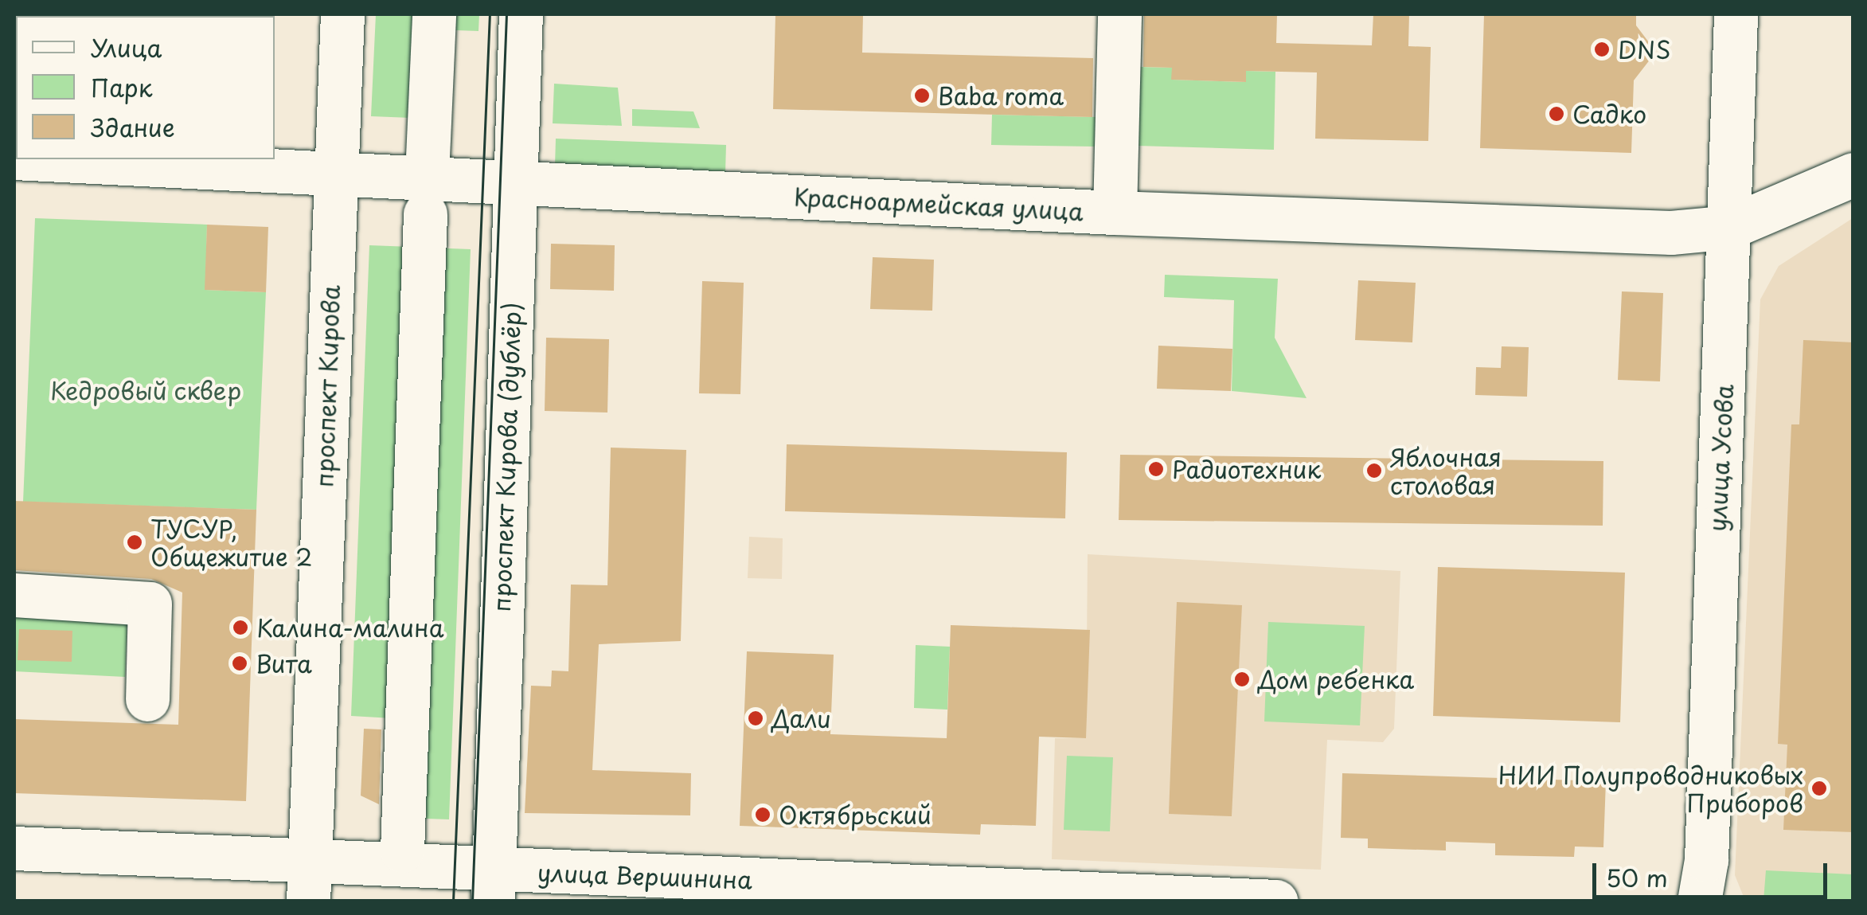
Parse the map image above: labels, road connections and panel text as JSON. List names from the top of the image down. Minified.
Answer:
{"streets":{"main road":["Красноармейская улица","проспект Кирова","проспект Кирова (дублёр)","улица Усова","улица Вершинина"]},"crossings":[["Красноармейская улица","проспект Кирова"],["Красноармейская улица","проспект Кирова (дублёр)"],["Красноармейская улица","улица Усова"],["проспект Кирова","улица Вершинина"],["проспект Кирова (дублёр)","улица Вершинина"]],"parks":["Кедровый сквер"],"places":["DNS","Baba roma","Садко","Радиотехник","Яблочная столовая","ТУСУР, Общежитие 2","Калина-малина","Вита","Дом ребенка","Дали","НИИ Полупроводниковых Приборов","Октябрьский"],"legend":["Улица","Парк","Здание"],"scale_bar":"50 m"}
